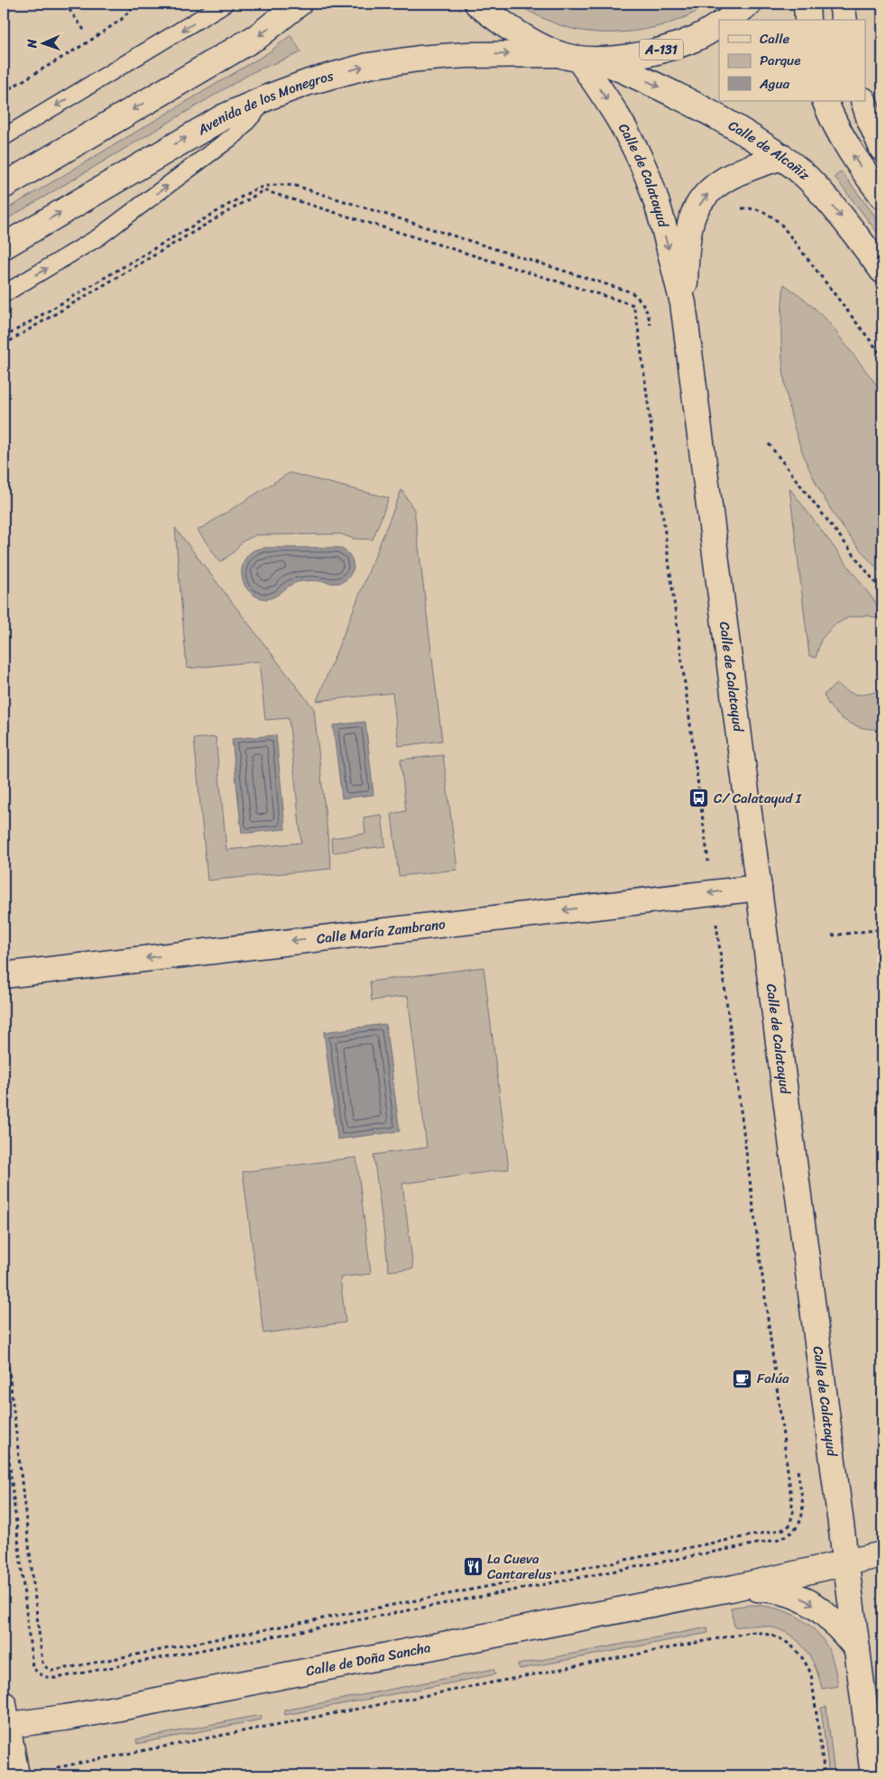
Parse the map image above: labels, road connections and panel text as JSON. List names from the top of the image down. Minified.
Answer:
{"streets":{"street":["A-131","Avenida de los Monegros","Calle de Alcañiz","Calle de Calatayud","Calle María Zambrano","Calle de Doña Sancha"]},"crossings":[["A-131","Avenida de los Monegros"],["A-131","Calle de Alcañiz"],["A-131","Calle de Calatayud"],["Avenida de los Monegros","Calle de Alcañiz"],["Avenida de los Monegros","Calle de Calatayud"],["Calle de Alcañiz","Calle de Calatayud"],["Calle de Calatayud","Calle María Zambrano"],["Calle de Calatayud","Calle de Doña Sancha"]],"one_way":["Calle de Alcañiz","Calle María Zambrano"],"places":{"bus stop":["C/ Calatayud I"],"cafe":["Falúa"],"restaurant":["La Cueva Cantarelus"]},"legend":["Calle","Parque","Agua"],"north":"left"}
